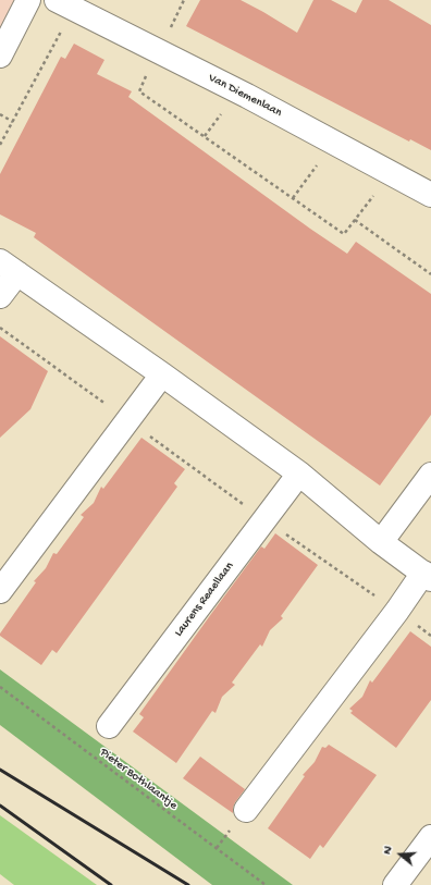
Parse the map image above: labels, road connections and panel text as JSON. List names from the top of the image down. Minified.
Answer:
{"streets":{"street":["Van Diemenlaan","Laurens Reaellaan"],"path":["Pieter Bothlaantje"]},"north":"left"}
